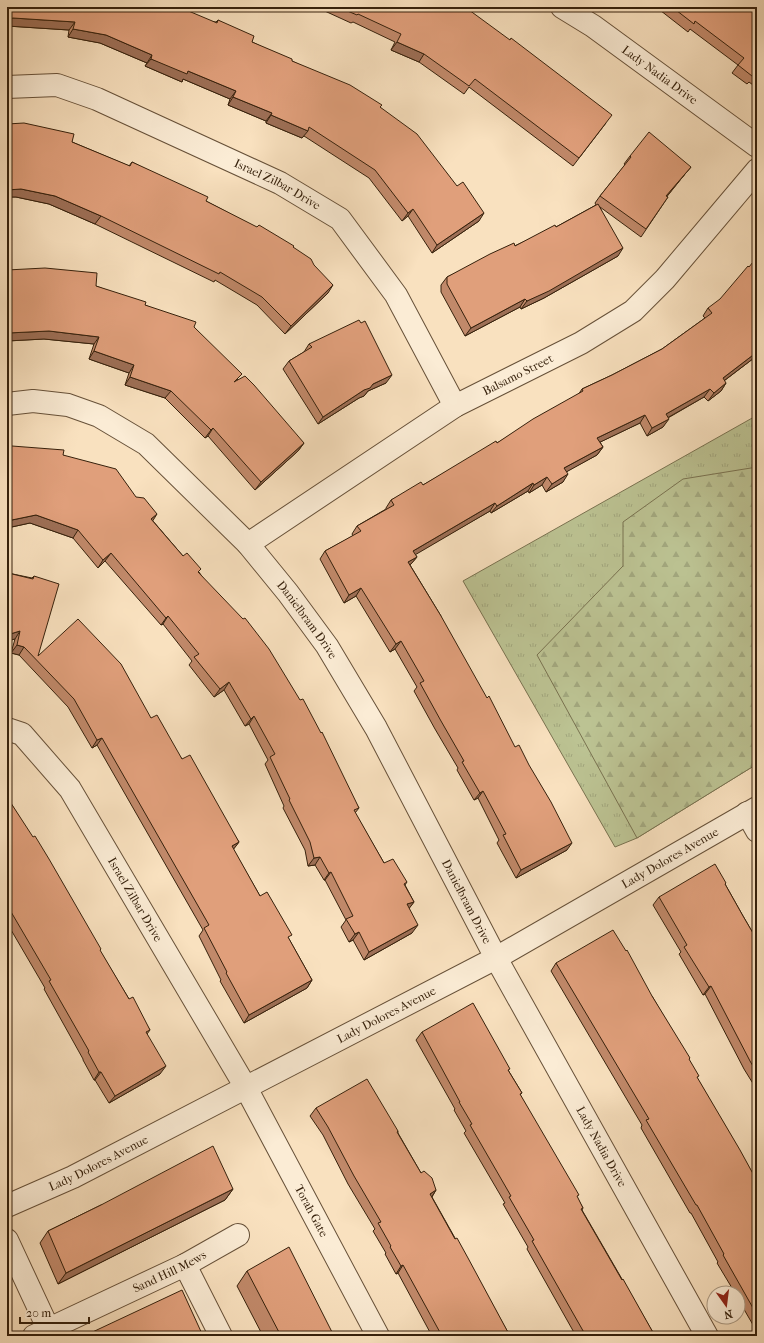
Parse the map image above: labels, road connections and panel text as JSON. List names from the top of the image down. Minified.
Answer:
{"streets":{"street":["Lady Nadia Drive","Israel Zilbar Drive","Balsamo Street","Danielbram Drive","Lady Dolores Avenue","Torah Gate","Sand Hill Mews"]},"crossings":[["Lady Nadia Drive","Danielbram Drive"],["Lady Nadia Drive","Lady Dolores Avenue"],["Israel Zilbar Drive","Balsamo Street"],["Israel Zilbar Drive","Lady Dolores Avenue"],["Israel Zilbar Drive","Torah Gate"],["Balsamo Street","Danielbram Drive"],["Danielbram Drive","Lady Dolores Avenue"],["Lady Dolores Avenue","Torah Gate"]],"scale_bar":"20 m","north":"bottom"}
